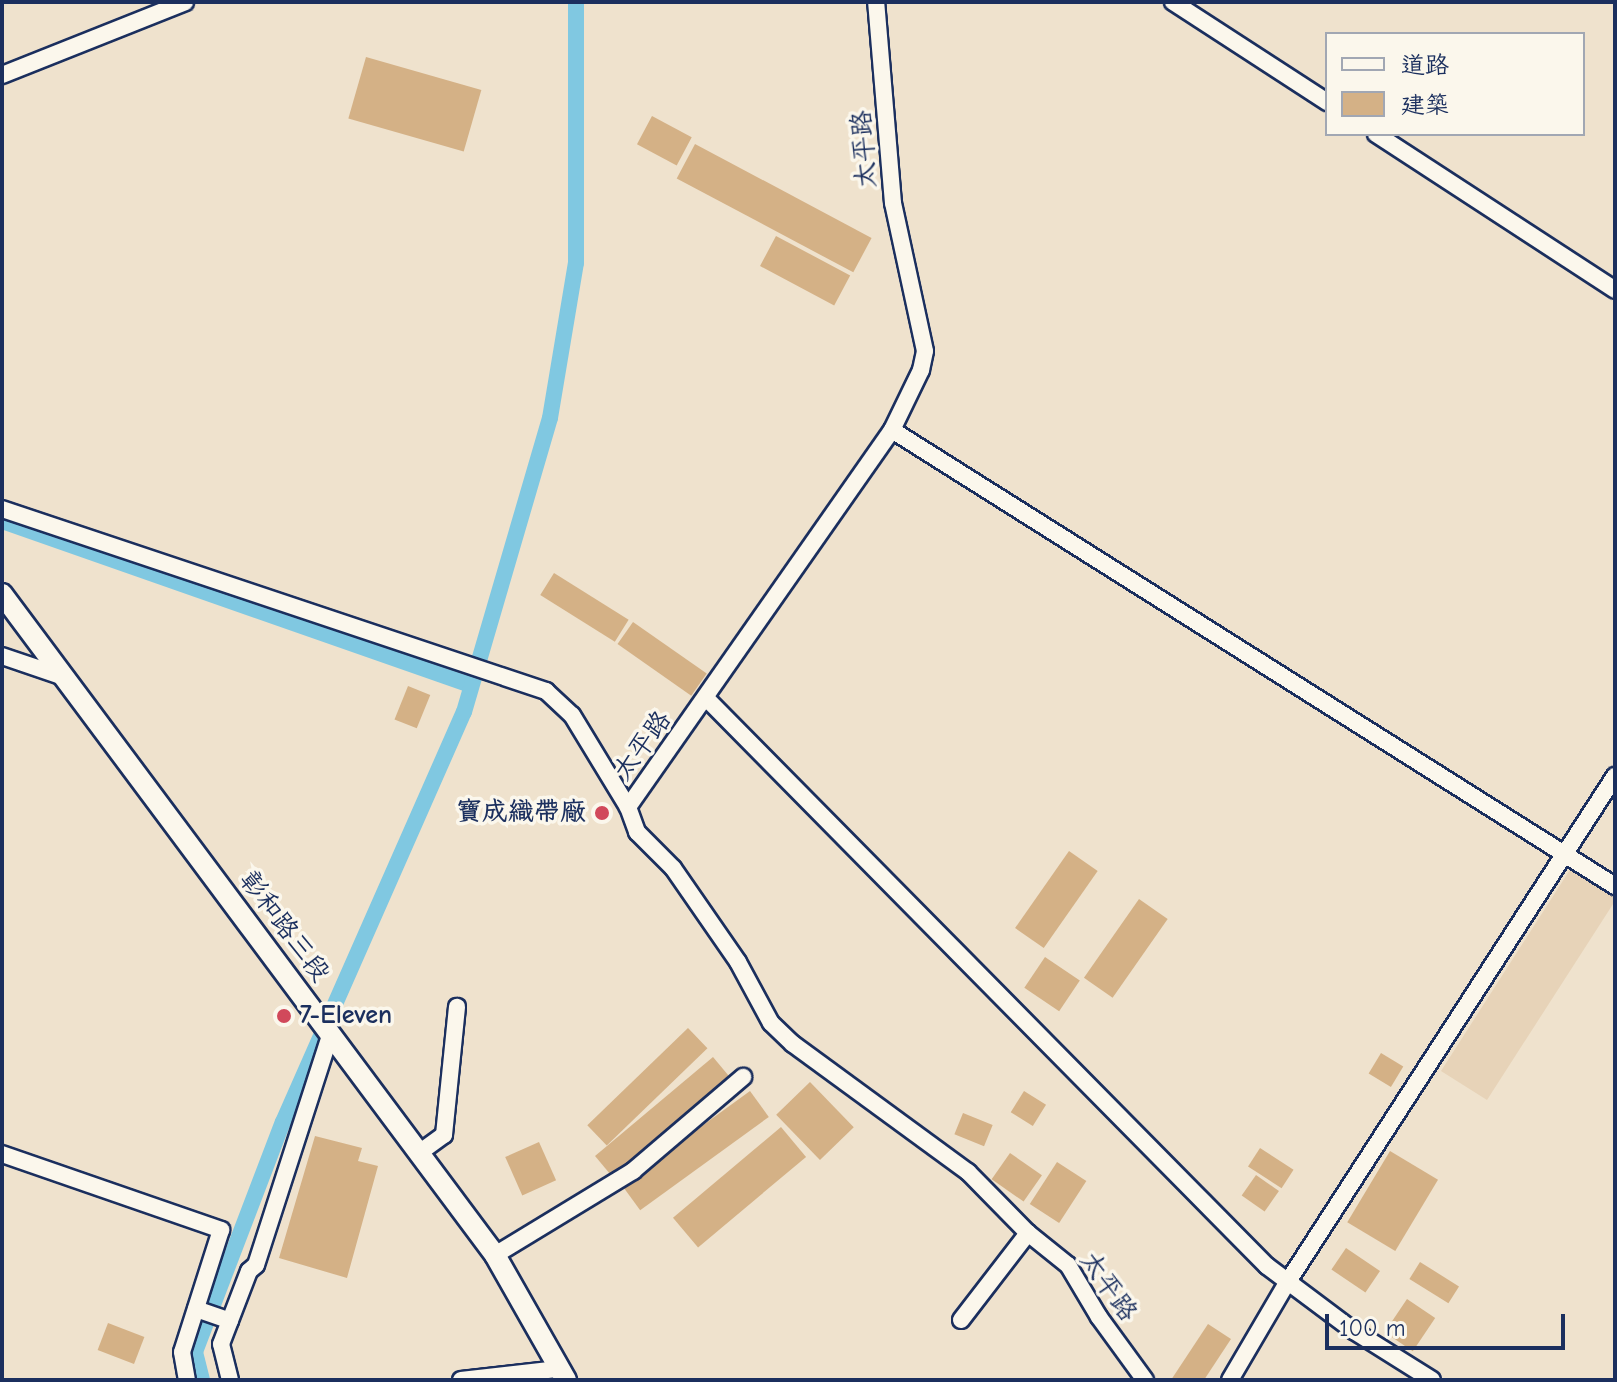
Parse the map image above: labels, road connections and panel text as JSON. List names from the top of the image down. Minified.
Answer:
{"streets":{"main road":["彰和路三段"],"street":["太平路"]},"places":["寶成織帶廠","7-Eleven"],"legend":["道路","建築"],"scale_bar":"100 m"}
